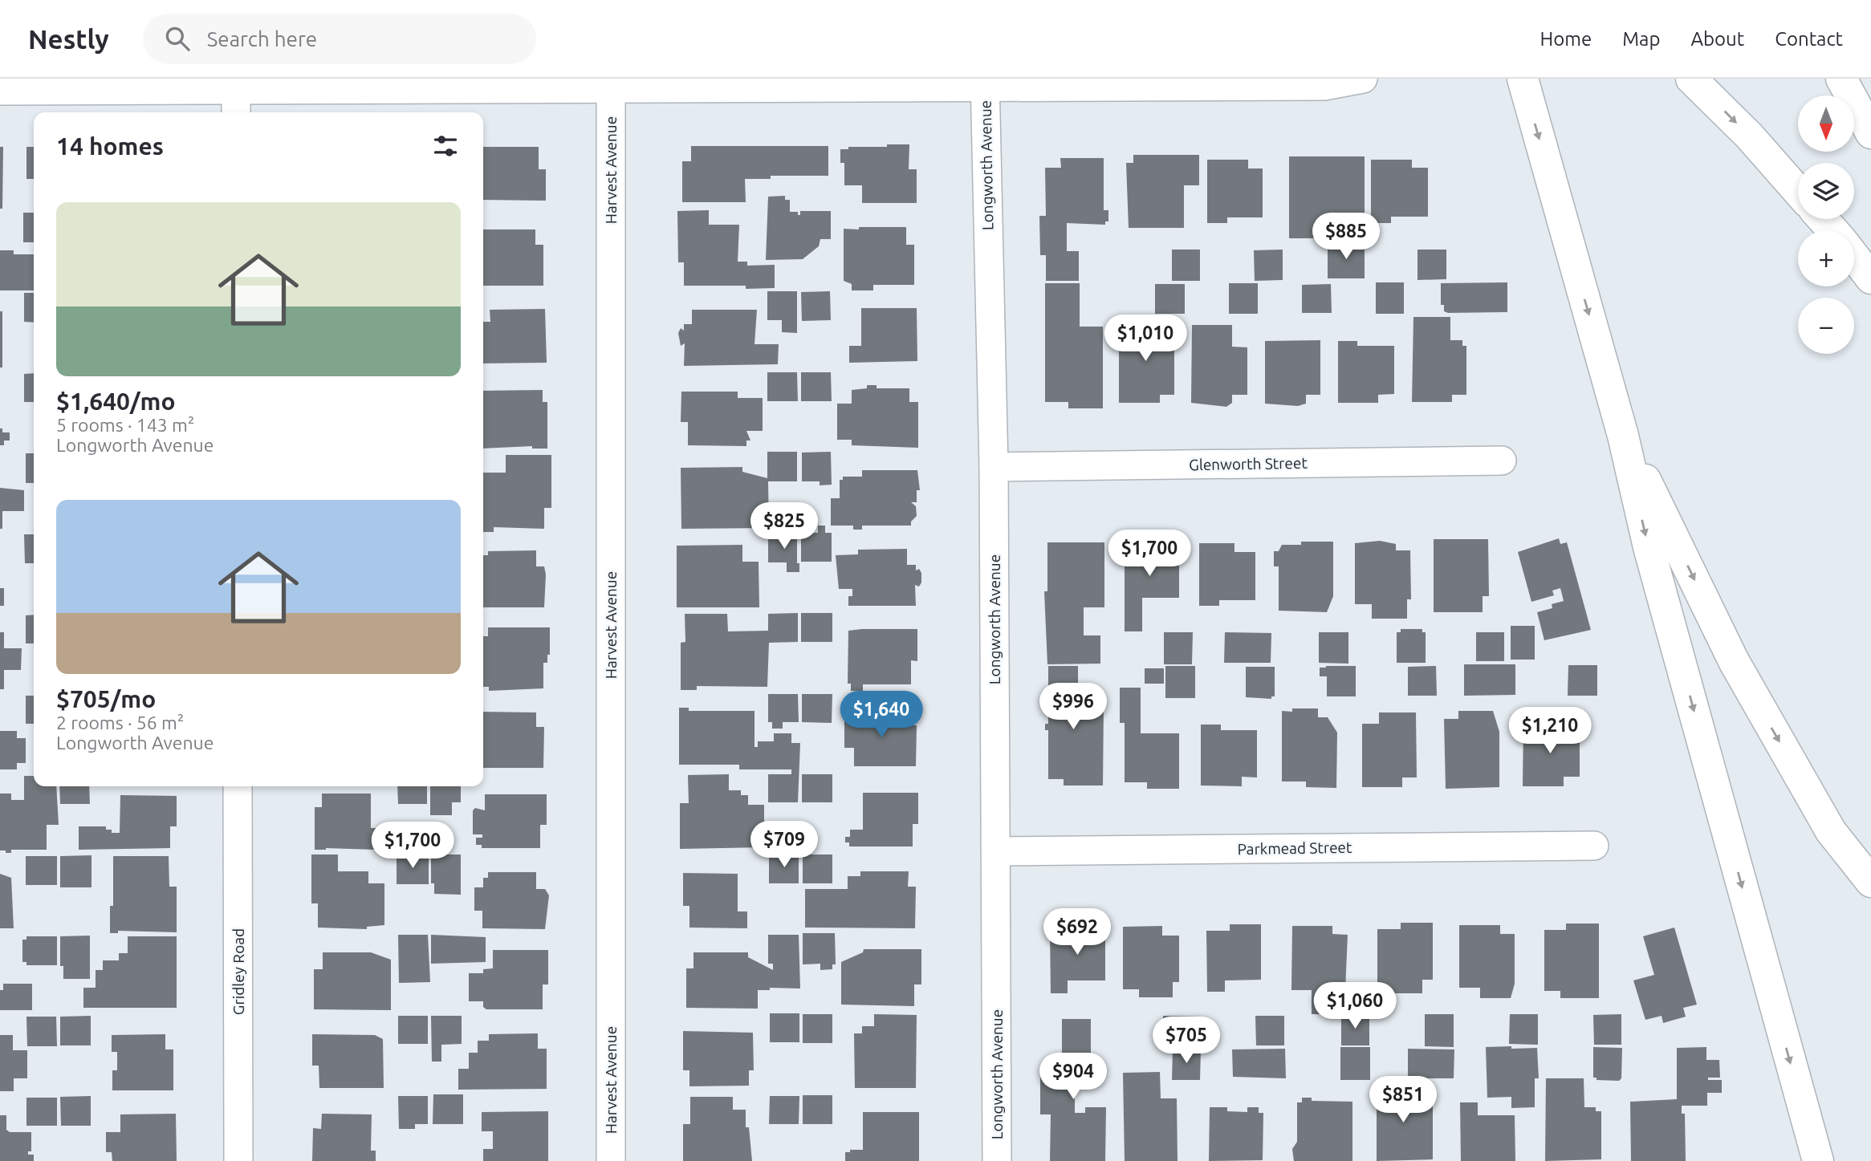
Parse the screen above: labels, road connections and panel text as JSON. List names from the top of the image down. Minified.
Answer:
{"streets":{"street":["Longworth Avenue","Harvest Avenue","Glenworth Street","Parkmead Street","Gridley Road"]},"crossings":[["Longworth Avenue","Glenworth Street"],["Longworth Avenue","Parkmead Street"]],"north":"bottom","page":{"header":"Nestly","search":"Search here","nav":["Home","Map","About","Contact"],"map_buttons":["+","−"],"heading":"14 homes","list":[{"name":"$1,640/mo","note":"5 rooms · 143 m² · Longworth Avenue"},{"name":"$705/mo","note":"2 rooms · 56 m² · Longworth Avenue"}],"price":["$885","$1,010","$825","$1,700","$996","$1,640","$1,210","$709","$1,700","$692","$1,060","$705","$904","$851"]}}
